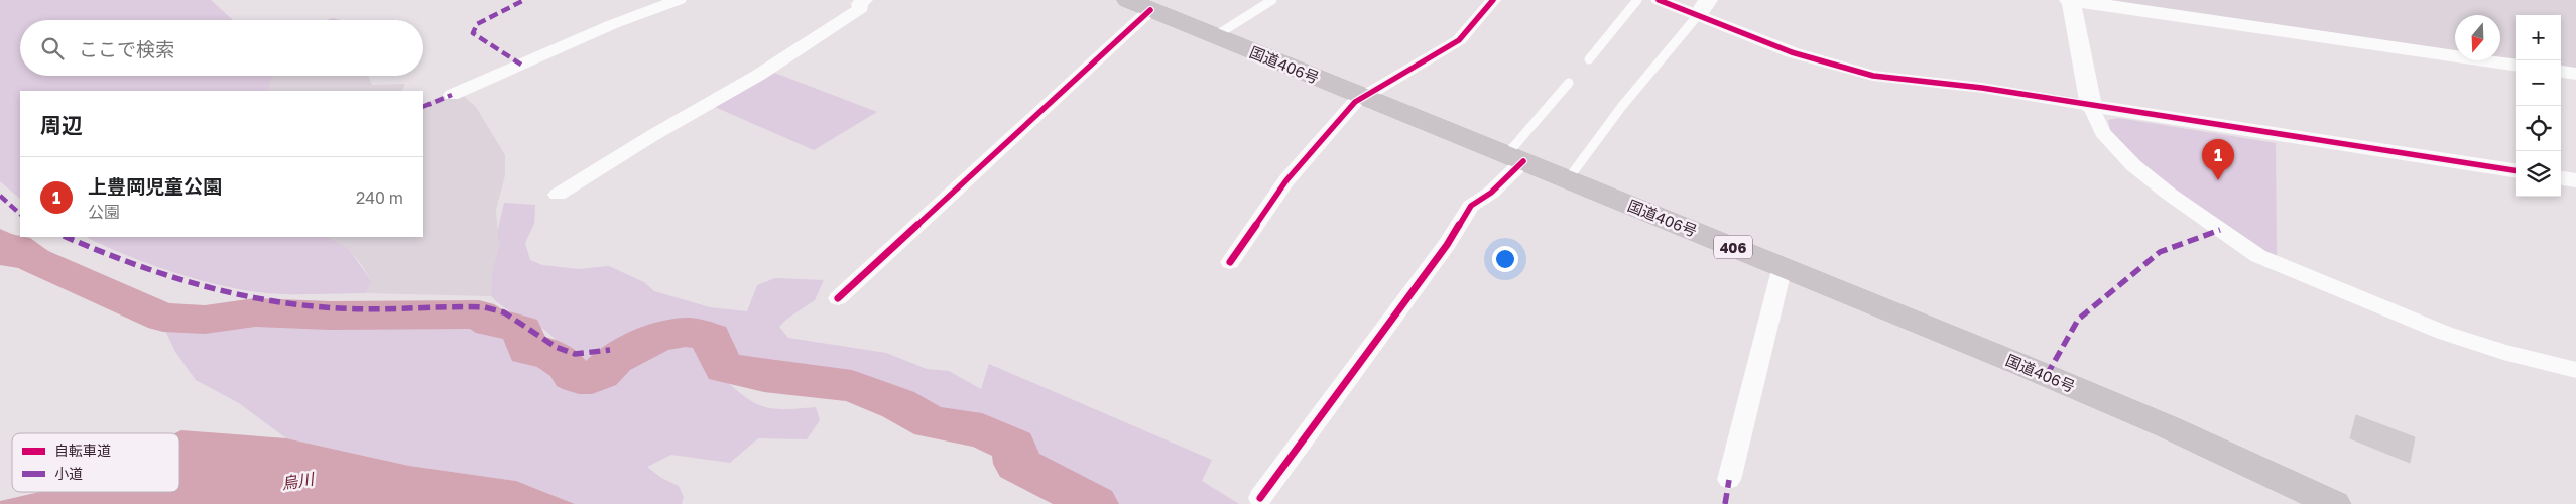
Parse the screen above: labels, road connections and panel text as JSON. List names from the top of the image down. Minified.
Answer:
{"streets":{"highway":["国道406号","406"]},"water":["烏川"],"legend":["自転車道","小道"],"north":"bottom","page":{"map_buttons":["+","−"],"search":"ここで検索","heading":"周辺","pins":"1","list":[{"mark":"1","name":"上豊岡児童公園","note":"公園","value":"240 m"}]}}
